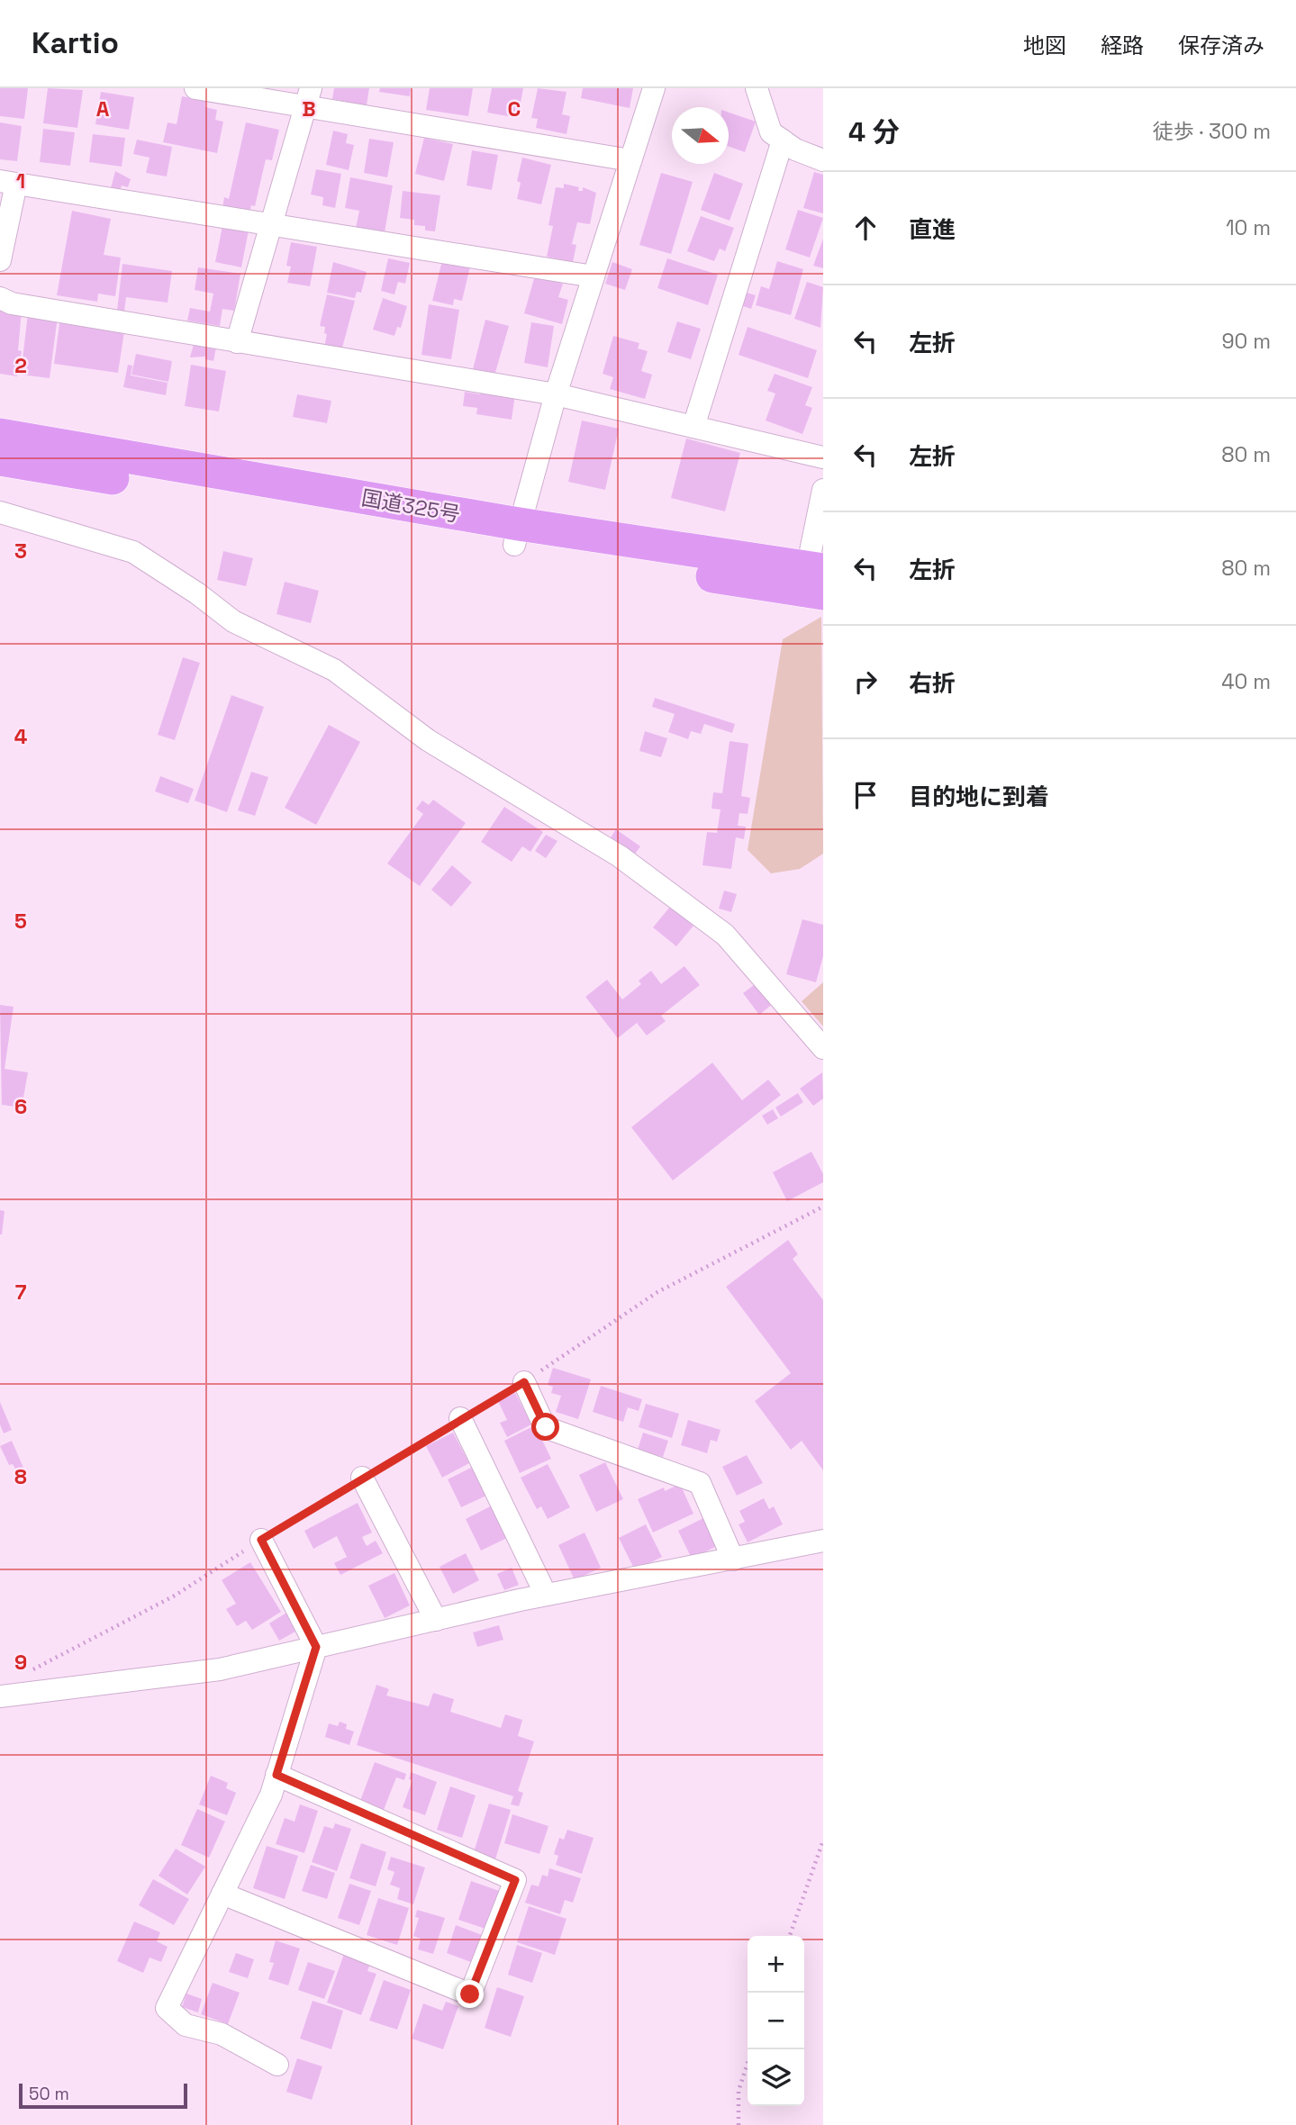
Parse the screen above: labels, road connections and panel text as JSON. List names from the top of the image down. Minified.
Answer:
{"streets":{"highway":["国道325号"]},"scale_bar":"50 m","north":"right","page":{"header":"Kartio","nav":["地図","経路","保存済み"],"heading":["4 分","徒歩 · 300 m"],"list":[["直進","10 m"],["左折","90 m"],["左折","80 m"],["左折","80 m"],["右折","40 m"],"目的地に到着"],"map_buttons":["+","−"],"scale":"50 m"},"grid":{"columns":["A","B","C"],"rows":["1","2","3","4","5","6","7","8","9"]}}
